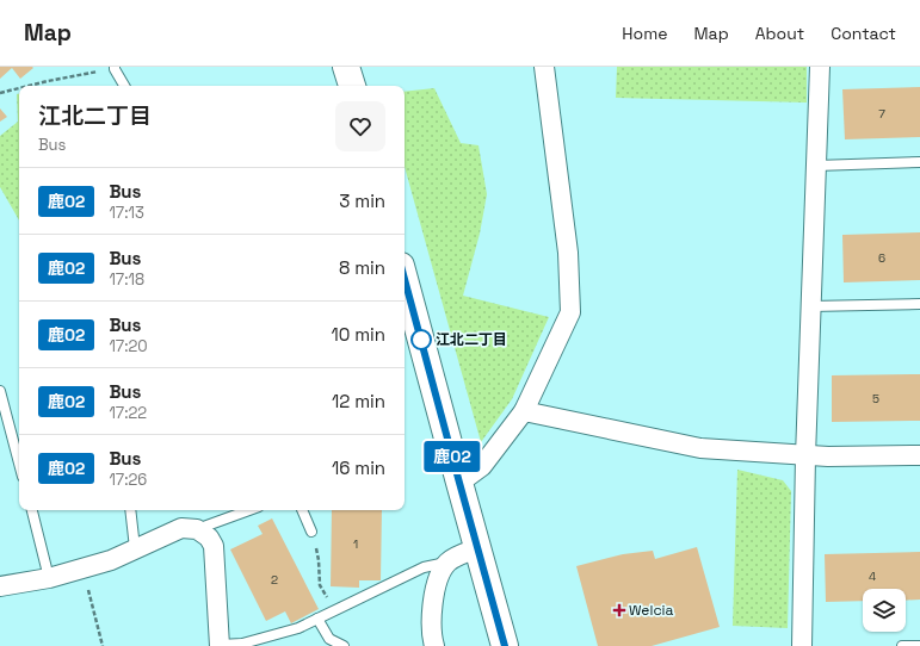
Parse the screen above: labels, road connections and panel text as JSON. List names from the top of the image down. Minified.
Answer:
{"places":{"other":["江北二丁目"],"health":["Welcia"]},"lines":["bus line 鹿02"],"house_numbers":["7","6","5","1","4","2"],"page":{"header":"Map","nav":["Home","Map","About","Contact"],"on_map":"鹿02","heading":["江北二丁目","Bus"],"list":[{"mark":"鹿02","name":"Bus","note":"17:13","value":"3 min"},{"mark":"鹿02","name":"Bus","note":"17:18","value":"8 min"},{"mark":"鹿02","name":"Bus","note":"17:20","value":"10 min"},{"mark":"鹿02","name":"Bus","note":"17:22","value":"12 min"},{"mark":"鹿02","name":"Bus","note":"17:26","value":"16 min"}]}}
